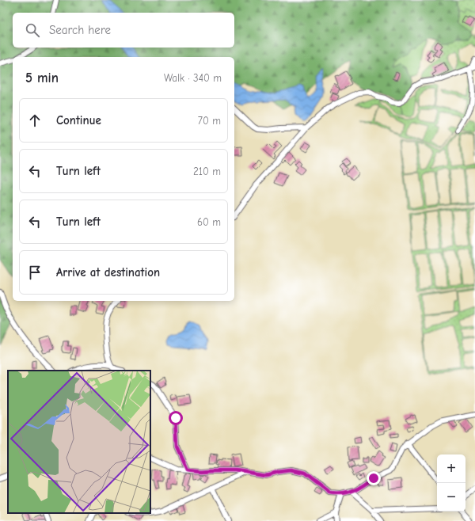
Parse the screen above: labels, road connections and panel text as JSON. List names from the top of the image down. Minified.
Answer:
{"page":{"search":"Search here","heading":["5 min","Walk · 340 m"],"list":[["Continue","70 m"],["Turn left","210 m"],["Turn left","60 m"],"Arrive at destination"],"map_buttons":["+","−"]}}
